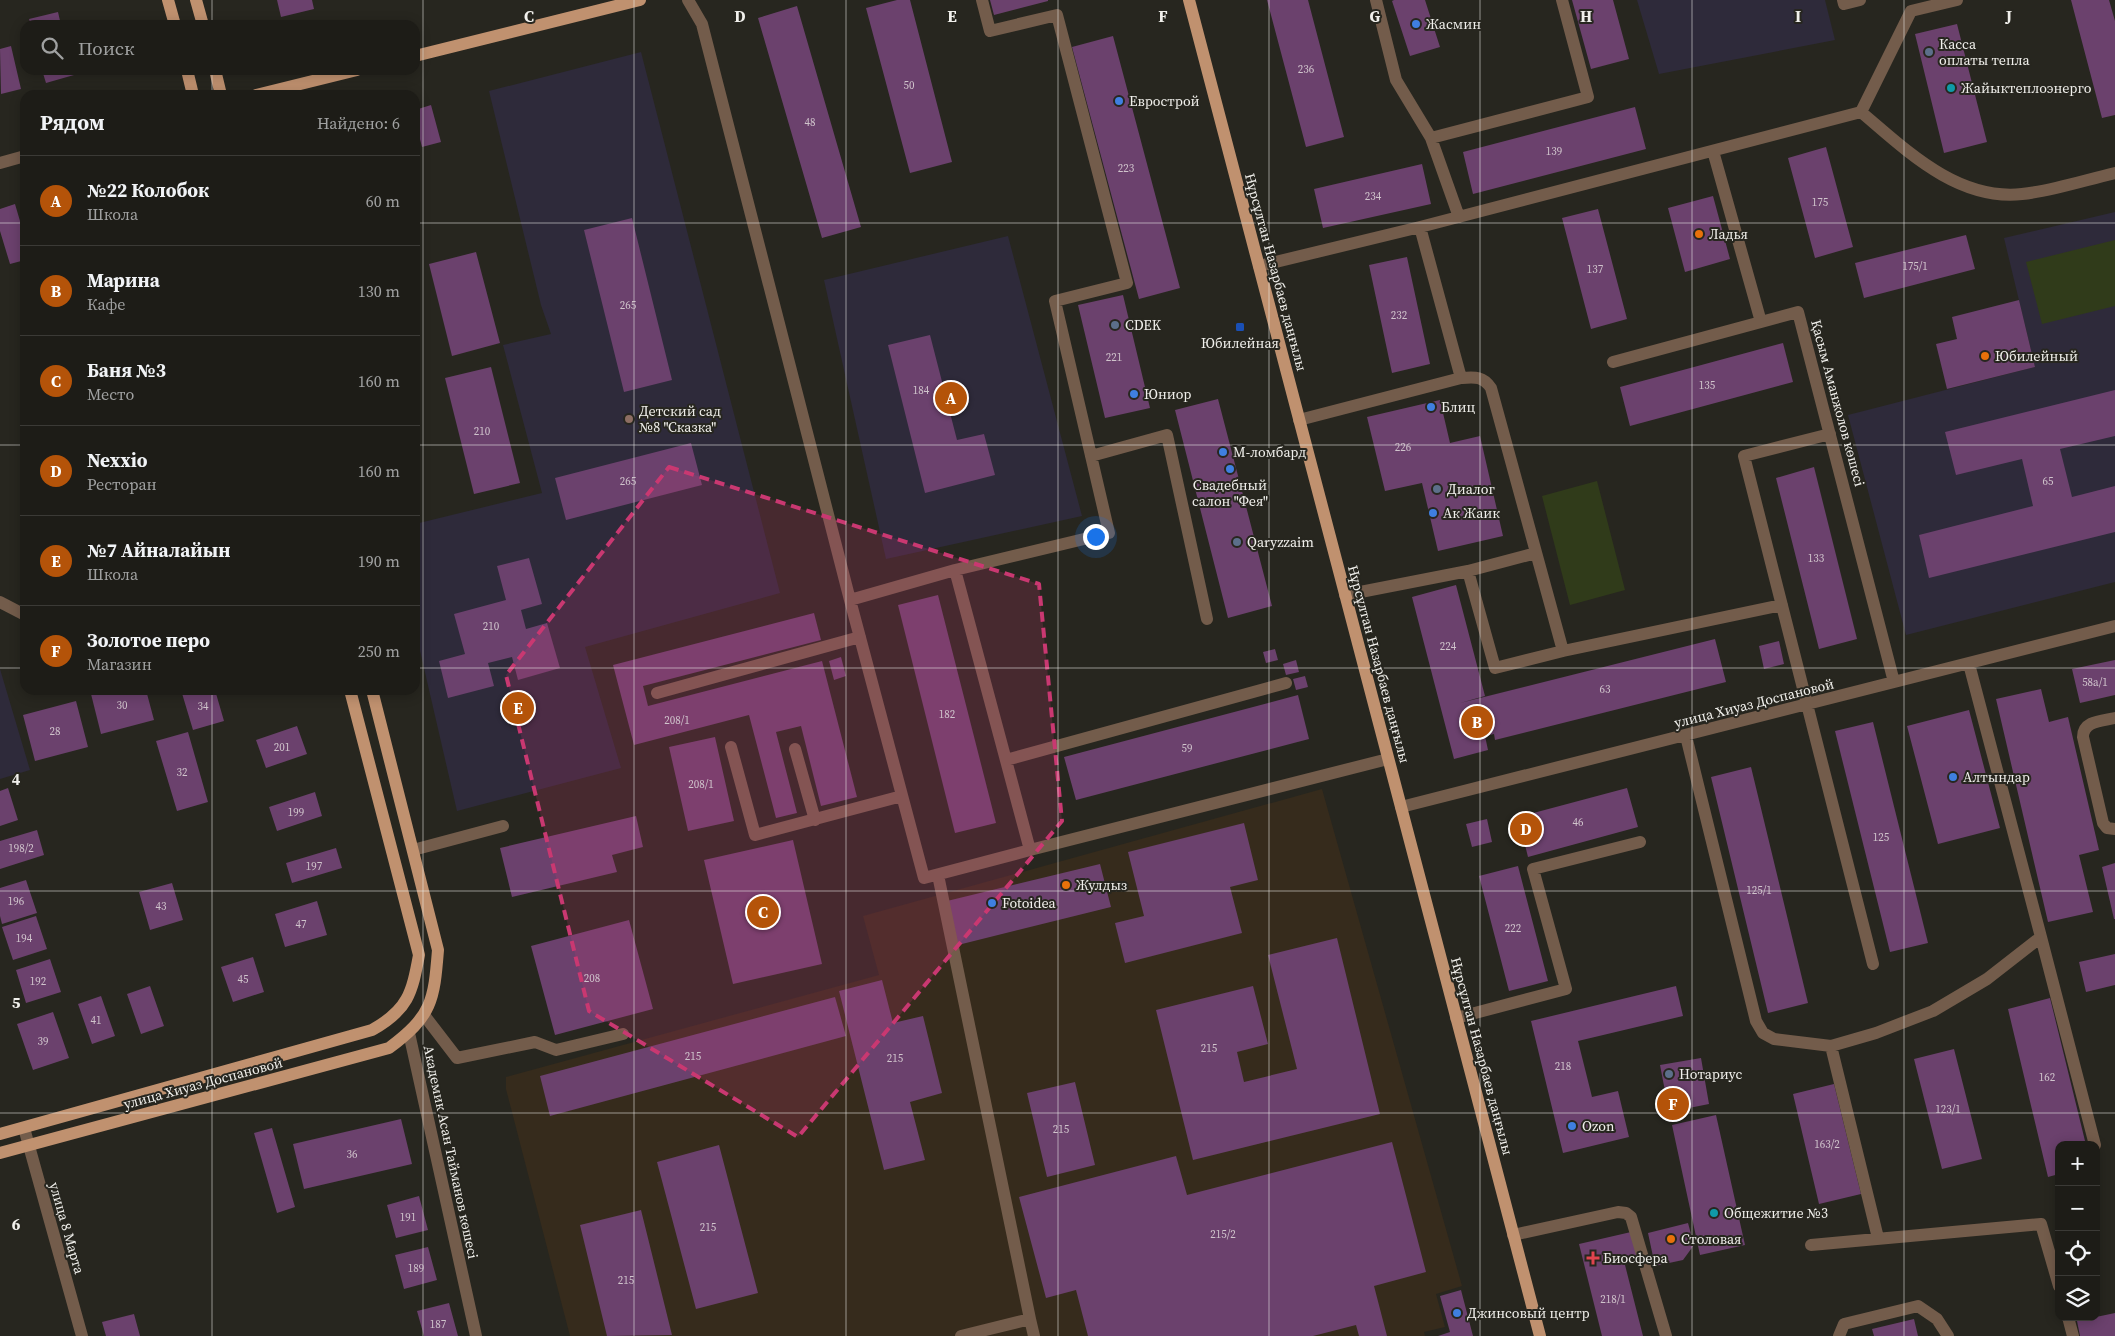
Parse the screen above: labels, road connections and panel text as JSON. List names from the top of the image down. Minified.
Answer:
{"streets":{"main road":["Нұрсұлтан Назарбаев даңғылы","улица Хиуаз Доспановой","Академик Асан Тайманов көшесі"],"street":["Қасым Аманжолов көшесі","улица 8 Марта"]},"crossings":[["Нұрсұлтан Назарбаев даңғылы","улица Хиуаз Доспановой"],["Қасым Аманжолов көшесі","улица Хиуаз Доспановой"],["улица Хиуаз Доспановой","Академик Асан Тайманов көшесі"],["улица Хиуаз Доспановой","улица 8 Марта"]],"places":{"other":["Жасмин","Касса оплаты тепла","Жайыктеплоэнерго","Еврострой","Ладья","CDEK","Юбилейный","Юниор","Блиц","Детский сад №8 \"Сказка\"","М-ломбард","Свадебный салон \"Фея\"","Диалог","Ак Жаик","Qaryzzaim","Алтындар","Жулдыз","Fotoidea","Нотариус","Ozon","Общежитие №3","Столовая","Джинсовый центр"],"transit":["Юбилейная"],"health":["Биосфера"]},"house_numbers":["236","50","48","139","223","234","175","175/1","137","265","232","221","135","184","210","226","265","65","133","210","224","58а/1","63","30","34","182","208/1","28","201","59","32","208/1","199","46","125","198/2","197","125/1","196","43","47","222","194","208","45","192","41","39","215","215","215","218","162","123/1","215","163/2","36","191","215","215/2","189","215","218/1","187"],"page":{"search":"Поиск","heading":["Рядом","Найдено: 6"],"list":[{"mark":"A","name":"№22 Колобок","note":"Школа","value":"60 m"},{"mark":"B","name":"Марина","note":"Кафе","value":"130 m"},{"mark":"C","name":"Баня №3","note":"Место","value":"160 m"},{"mark":"D","name":"Nexxio","note":"Ресторан","value":"160 m"},{"mark":"E","name":"№7 Айналайын","note":"Школа","value":"190 m"},{"mark":"F","name":"Золотое перо","note":"Магазин","value":"250 m"}],"pins":["A","E","B","D","C","F"],"map_buttons":["+","−"]},"grid":{"columns":["C","D","E","F","G","H","I","J"],"rows":["4","5","6"]}}
